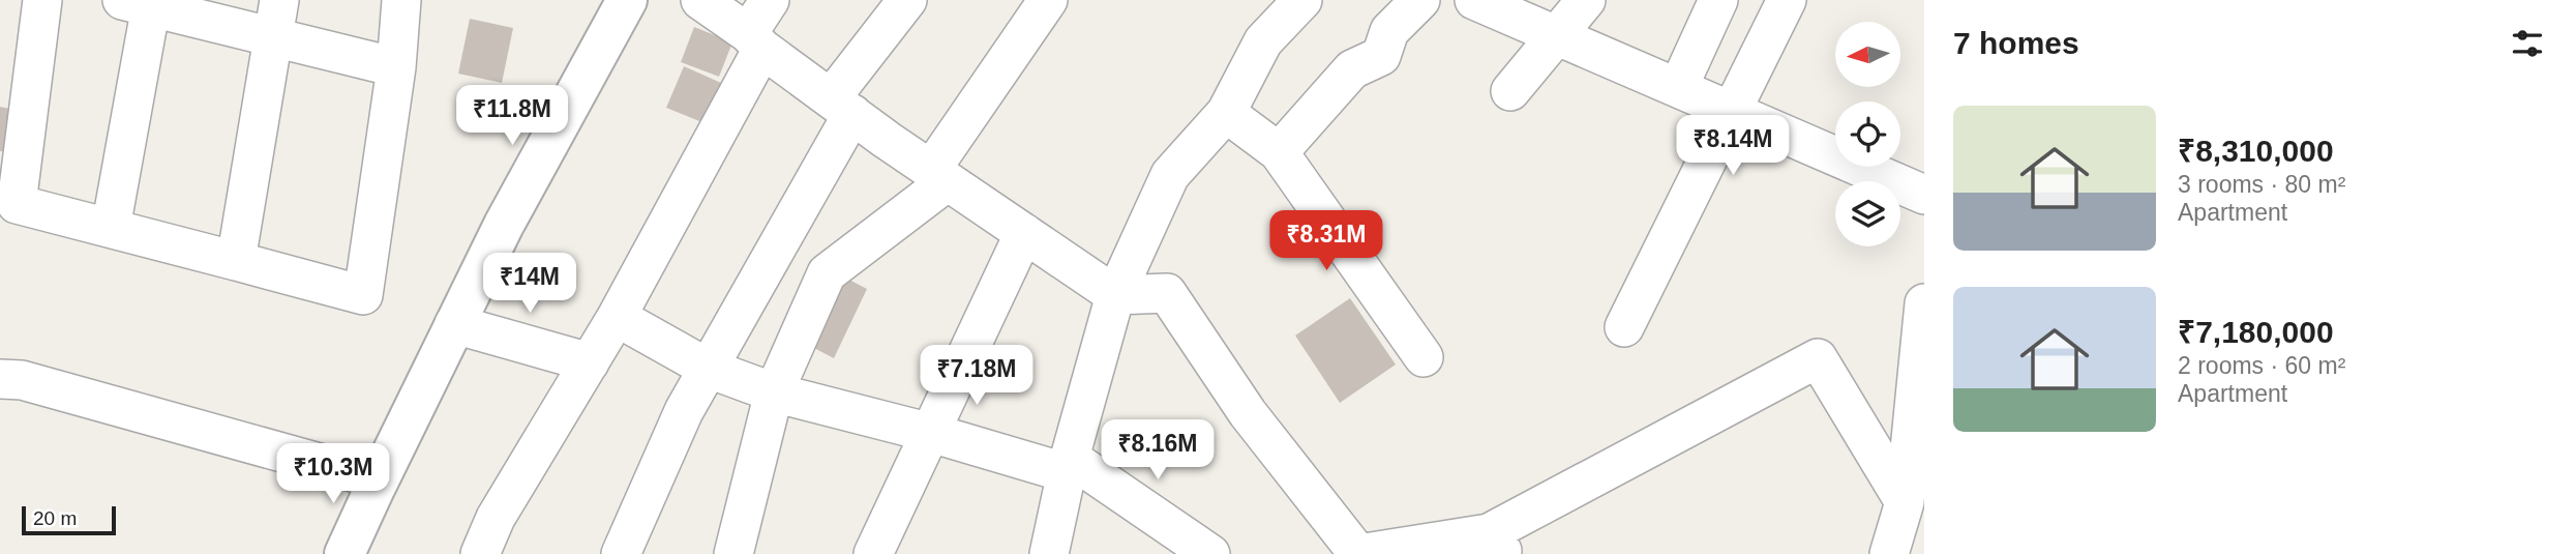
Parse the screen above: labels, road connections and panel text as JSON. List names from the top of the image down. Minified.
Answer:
{"scale_bar":"20 m","north":"left","page":{"heading":"7 homes","price":["₹11.8M","₹8.14M","₹8.31M","₹14M","₹7.18M","₹8.16M","₹10.3M"],"list":[{"name":"₹8,310,000","note":"3 rooms · 80 m² · Apartment"},{"name":"₹7,180,000","note":"2 rooms · 60 m² · Apartment"}],"scale":"20 m"}}
